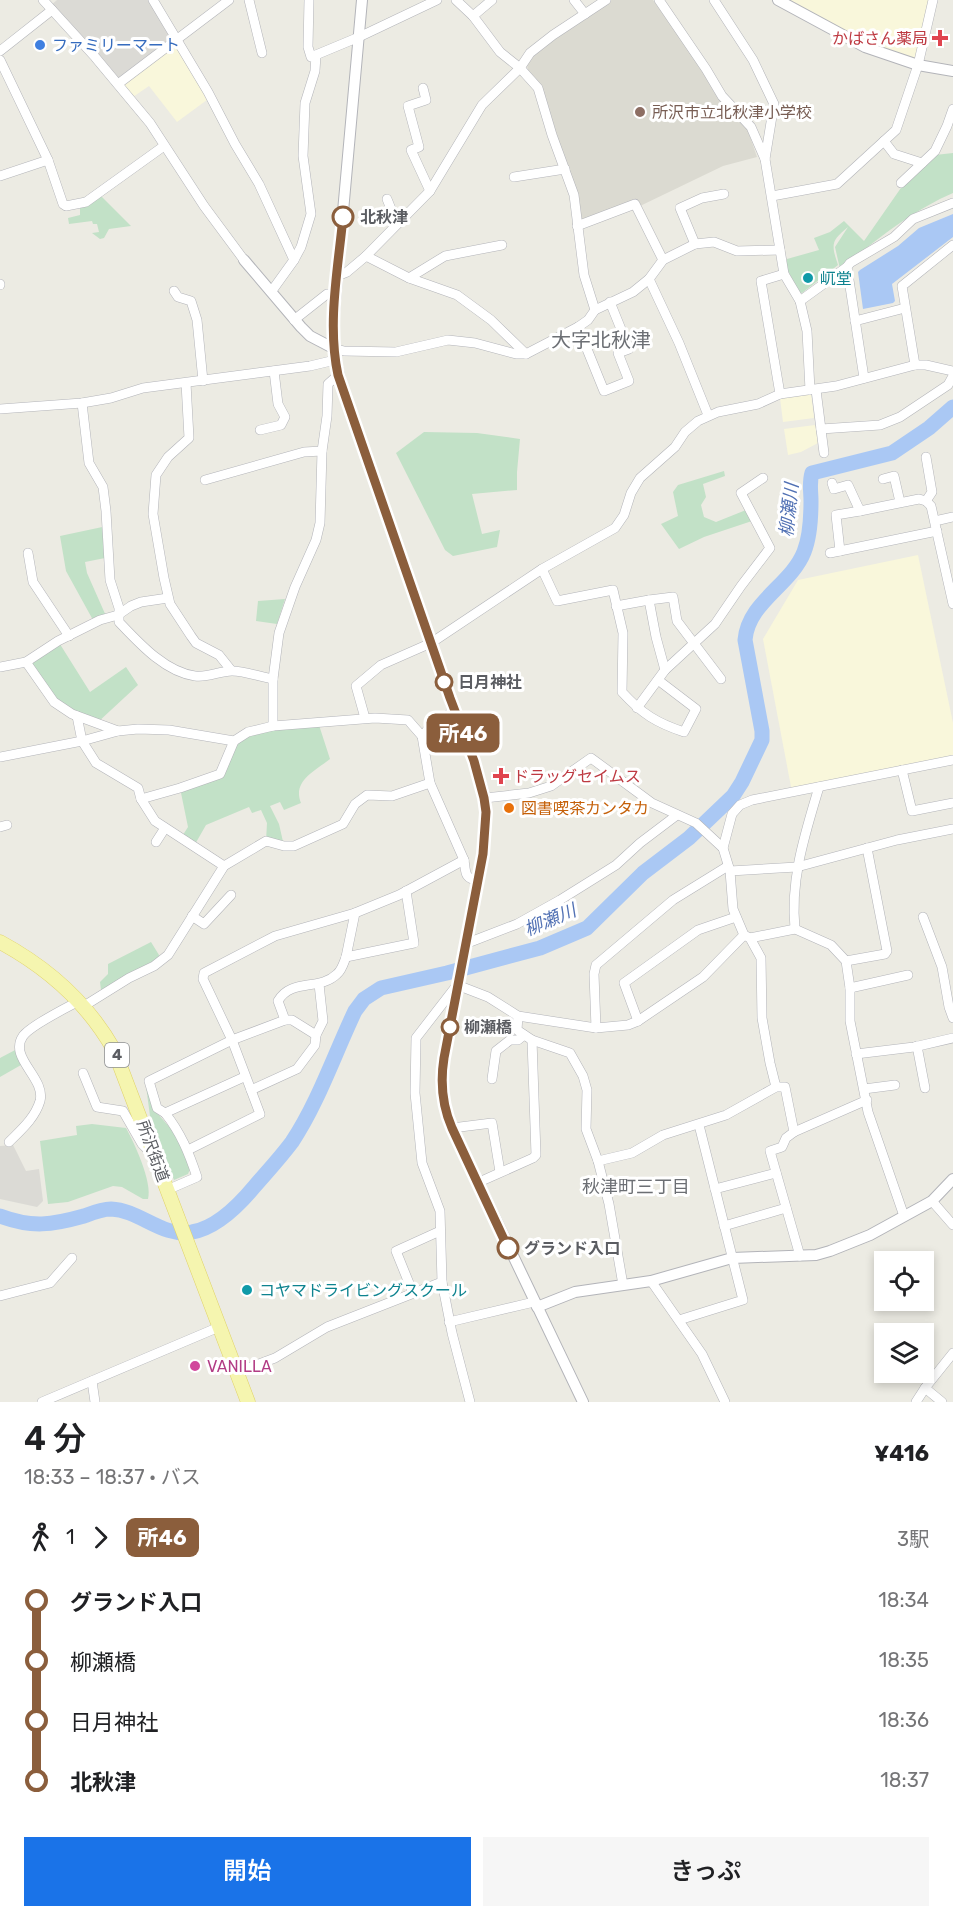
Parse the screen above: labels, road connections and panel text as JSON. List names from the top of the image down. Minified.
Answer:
{"streets":{"main road":["4","所沢街道"]},"districts":["大字北秋津","秋津町三丁目"],"water":["柳瀬川"],"places":{"health":["かばさん薬局","ドラッグセイムス"],"other":["ファミリーマート","所沢市立北秋津小学校","北秋津","屼堂","日月神社","図書喫茶カンタカ","柳瀬橋","グランド入口","コヤマドライビングスクール","VANILLA"]},"lines":["bus line 所46"],"page":{"on_map":"所46","heading":["4 分","18:33 – 18:37 · バス","¥416"],"legs":["1","所46","3駅"],"list":[{"name":"グランド入口","value":"18:34"},{"name":"柳瀬橋","value":"18:35"},{"name":"日月神社","value":"18:36"},{"name":"北秋津","value":"18:37"}],"buttons":["開始","きっぷ"]}}
